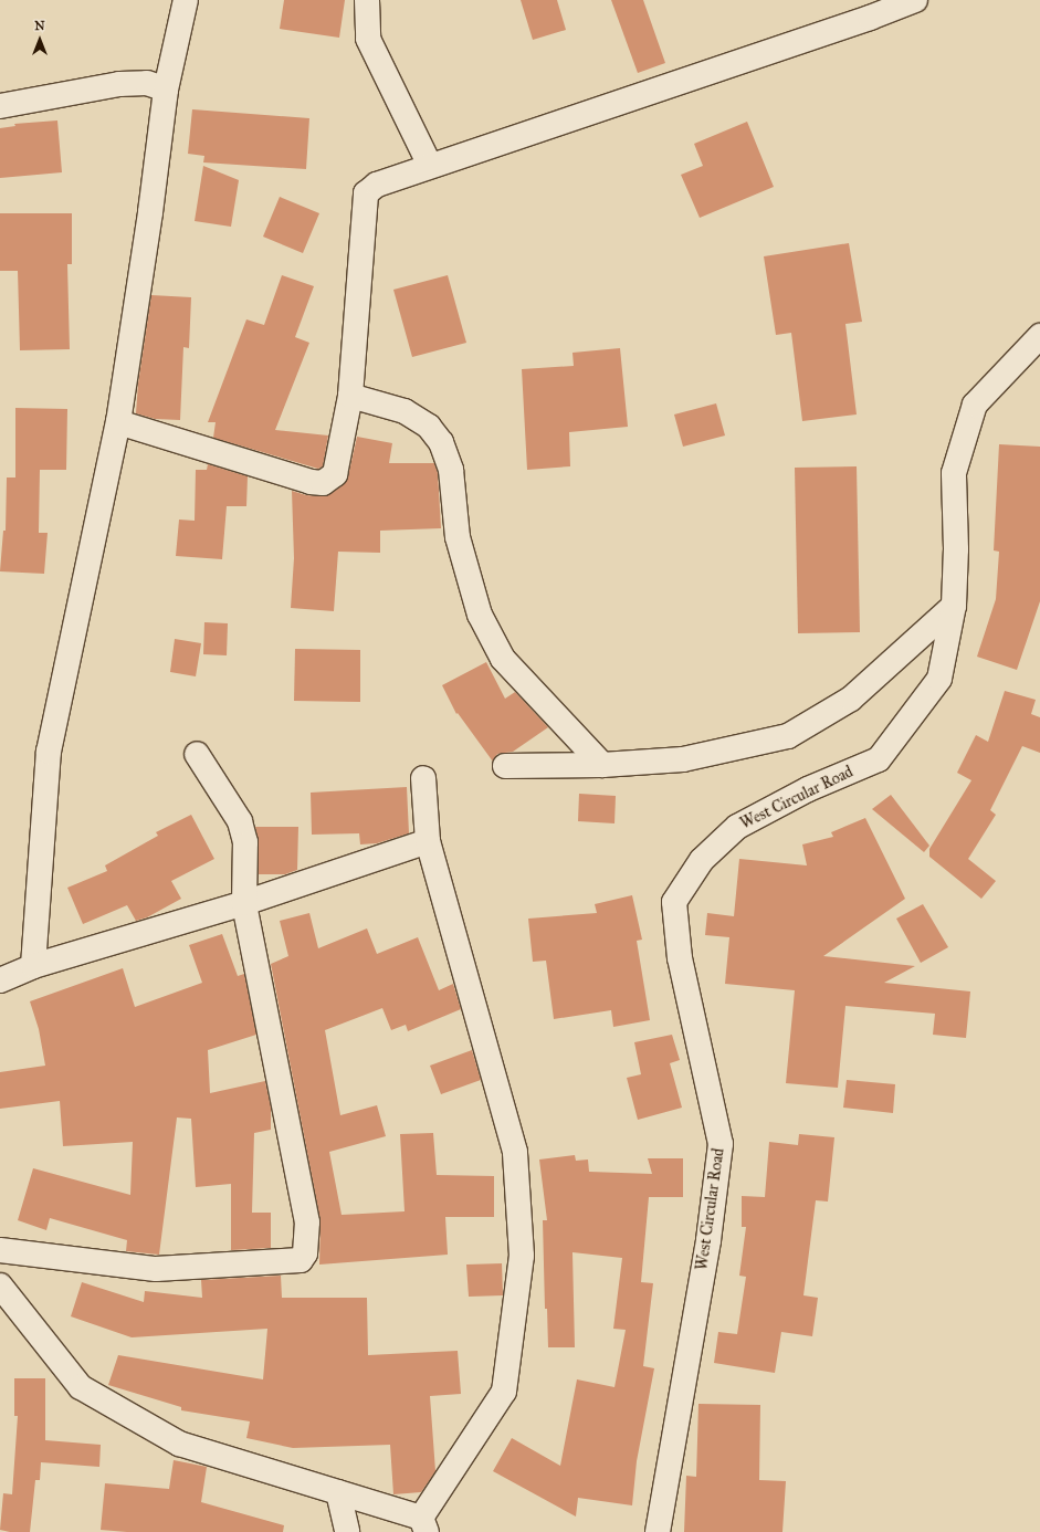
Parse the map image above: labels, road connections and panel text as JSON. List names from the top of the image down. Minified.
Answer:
{"streets":{"street":["West Circular Road"]},"north":"top"}
